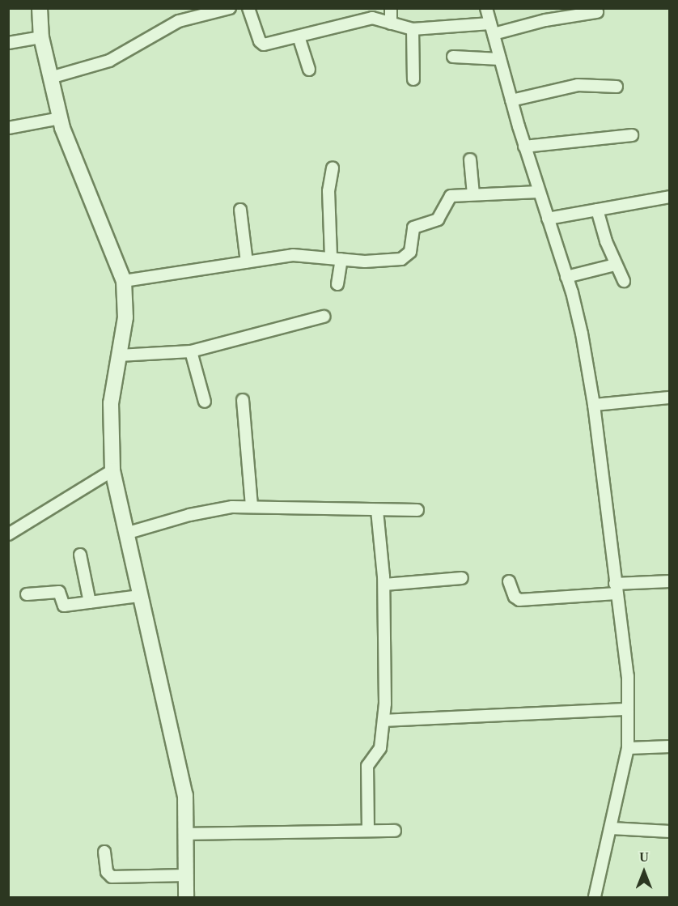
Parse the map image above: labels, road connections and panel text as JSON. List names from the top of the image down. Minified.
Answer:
{"north":"top"}
